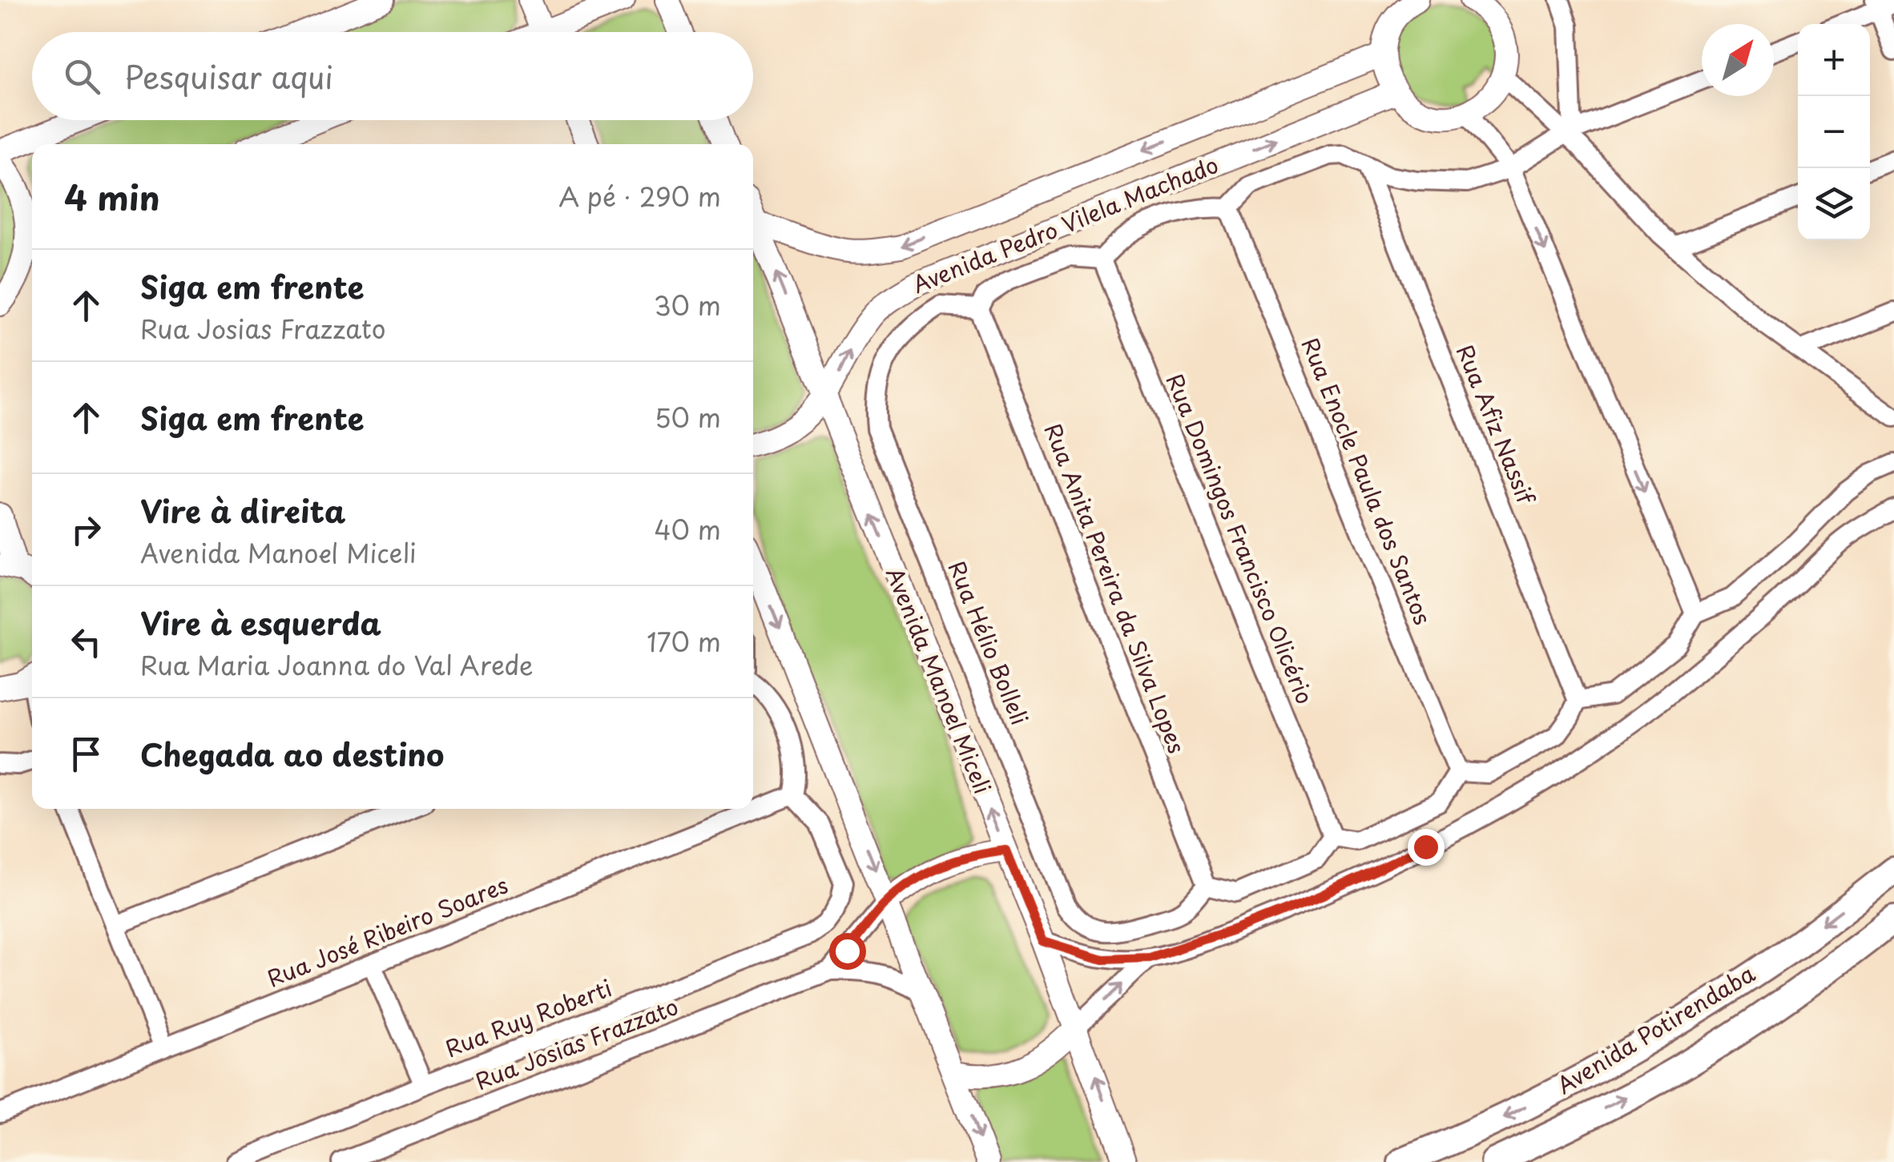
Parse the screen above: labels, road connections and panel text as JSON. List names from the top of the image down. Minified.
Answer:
{"streets":{"main road":["Avenida Potirendaba"],"street":["Avenida Pedro Vilela Machado","Rua Afiz Nassif","Rua Enocle Paula dos Santos","Rua Domingos Francisco Olicério","Rua Anita Pereira da Silva Lopes","Rua Hélio Bolleli","Avenida Manoel Miceli","Rua José Ribeiro Soares","Rua Ruy Roberti","Rua Josias Frazzato"]},"crossings":[["Avenida Pedro Vilela Machado","Avenida Manoel Miceli"],["Rua Anita Pereira da Silva Lopes","Rua Hélio Bolleli"],["Rua José Ribeiro Soares","Rua Ruy Roberti"]],"north":"top right","page":{"map_buttons":["+","−"],"search":"Pesquisar aqui","heading":["4 min","A pé · 290 m"],"list":[["Siga em frente","Rua Josias Frazzato","30 m"],["Siga em frente","50 m"],["Vire à direita","Avenida Manoel Miceli","40 m"],["Vire à esquerda","Rua Maria Joanna do Val Arede","170 m"],"Chegada ao destino"]}}
